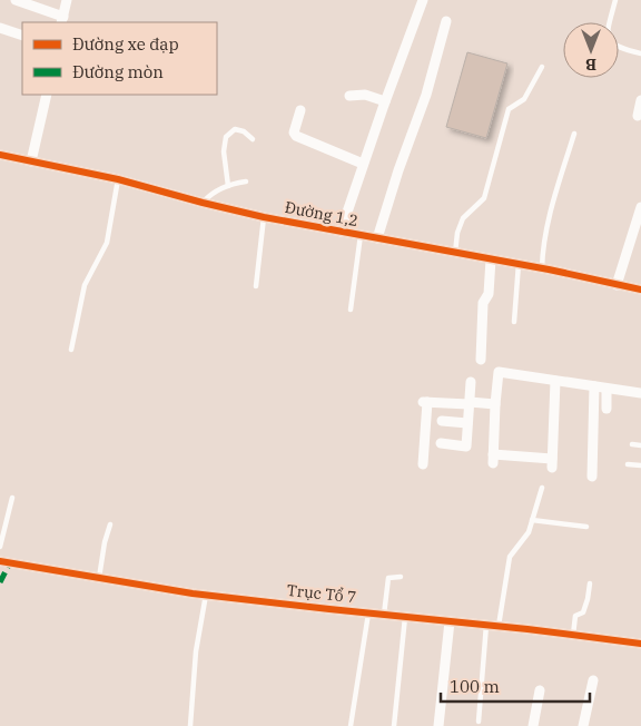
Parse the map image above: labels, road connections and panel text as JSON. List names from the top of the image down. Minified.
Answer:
{"streets":{"street":["Đường 1,2","Trục Tổ 7"]},"legend":["Đường xe đạp","Đường mòn"],"scale_bar":"100 m","north":"bottom"}
